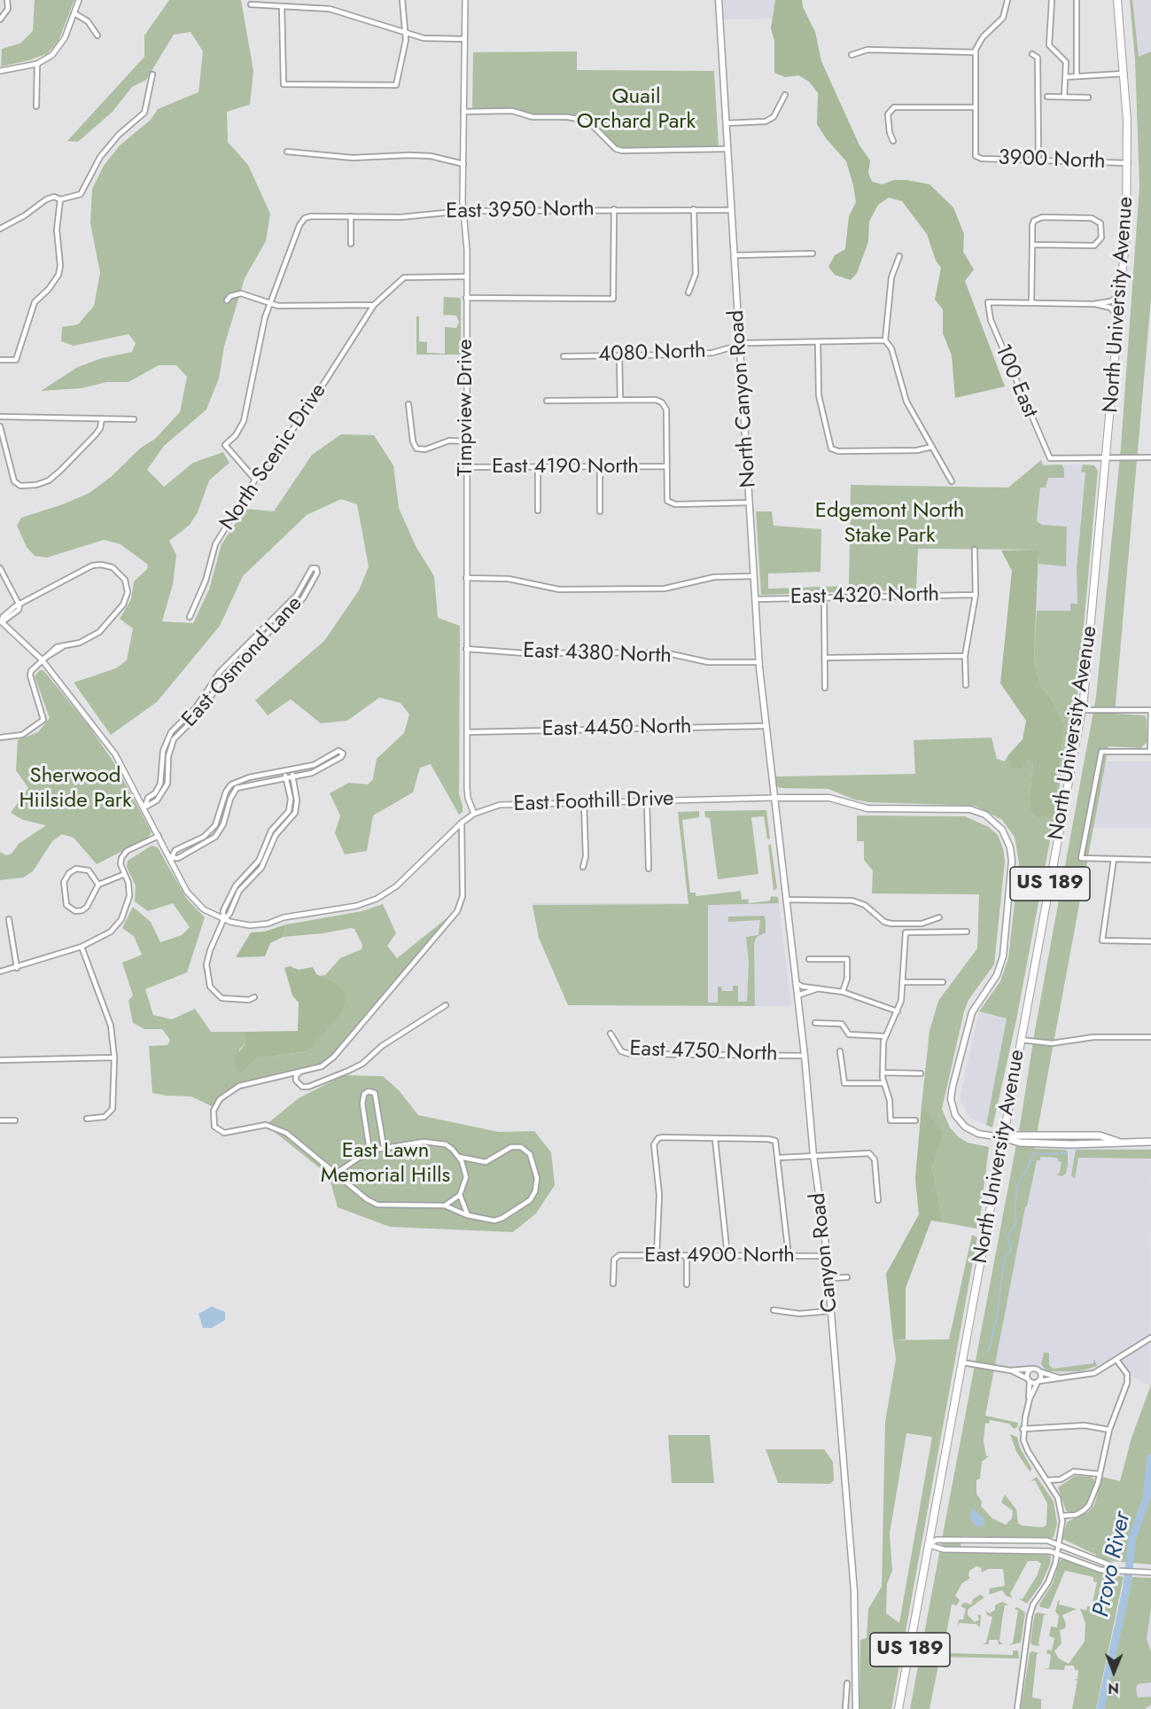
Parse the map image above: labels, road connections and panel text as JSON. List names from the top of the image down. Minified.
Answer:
{"streets":{"highway":["North University Avenue","US 189"],"main road":["North Canyon Road","East Foothill Drive","Canyon Road"],"street":["3900 North","East 3950 North","4080 North","100 East","Timpview Drive","North Scenic Drive","East 4190 North","East 4320 North","East 4380 North","East Osmond Lane","East 4450 North","East 4750 North","East 4900 North"]},"crossings":[["3900 North","North University Avenue"],["East 3950 North","North Canyon Road"],["East 3950 North","Timpview Drive"],["North University Avenue","100 East"],["North University Avenue","East Foothill Drive"],["4080 North","North Canyon Road"],["North Canyon Road","East 4320 North"],["North Canyon Road","East 4380 North"],["North Canyon Road","East 4450 North"],["North Canyon Road","East Foothill Drive"],["North Canyon Road","Canyon Road"],["Timpview Drive","North Scenic Drive"],["Timpview Drive","East 4190 North"],["Timpview Drive","East 4380 North"],["Timpview Drive","East 4450 North"],["Timpview Drive","East Foothill Drive"],["East Foothill Drive","Canyon Road"],["East 4750 North","Canyon Road"],["Canyon Road","East 4900 North"]],"water":["Provo River"],"parks":["Quail Orchard Park","Edgemont North Stake Park","Sherwood Hiilside Park","East Lawn Memorial Hills"],"north":"bottom"}
